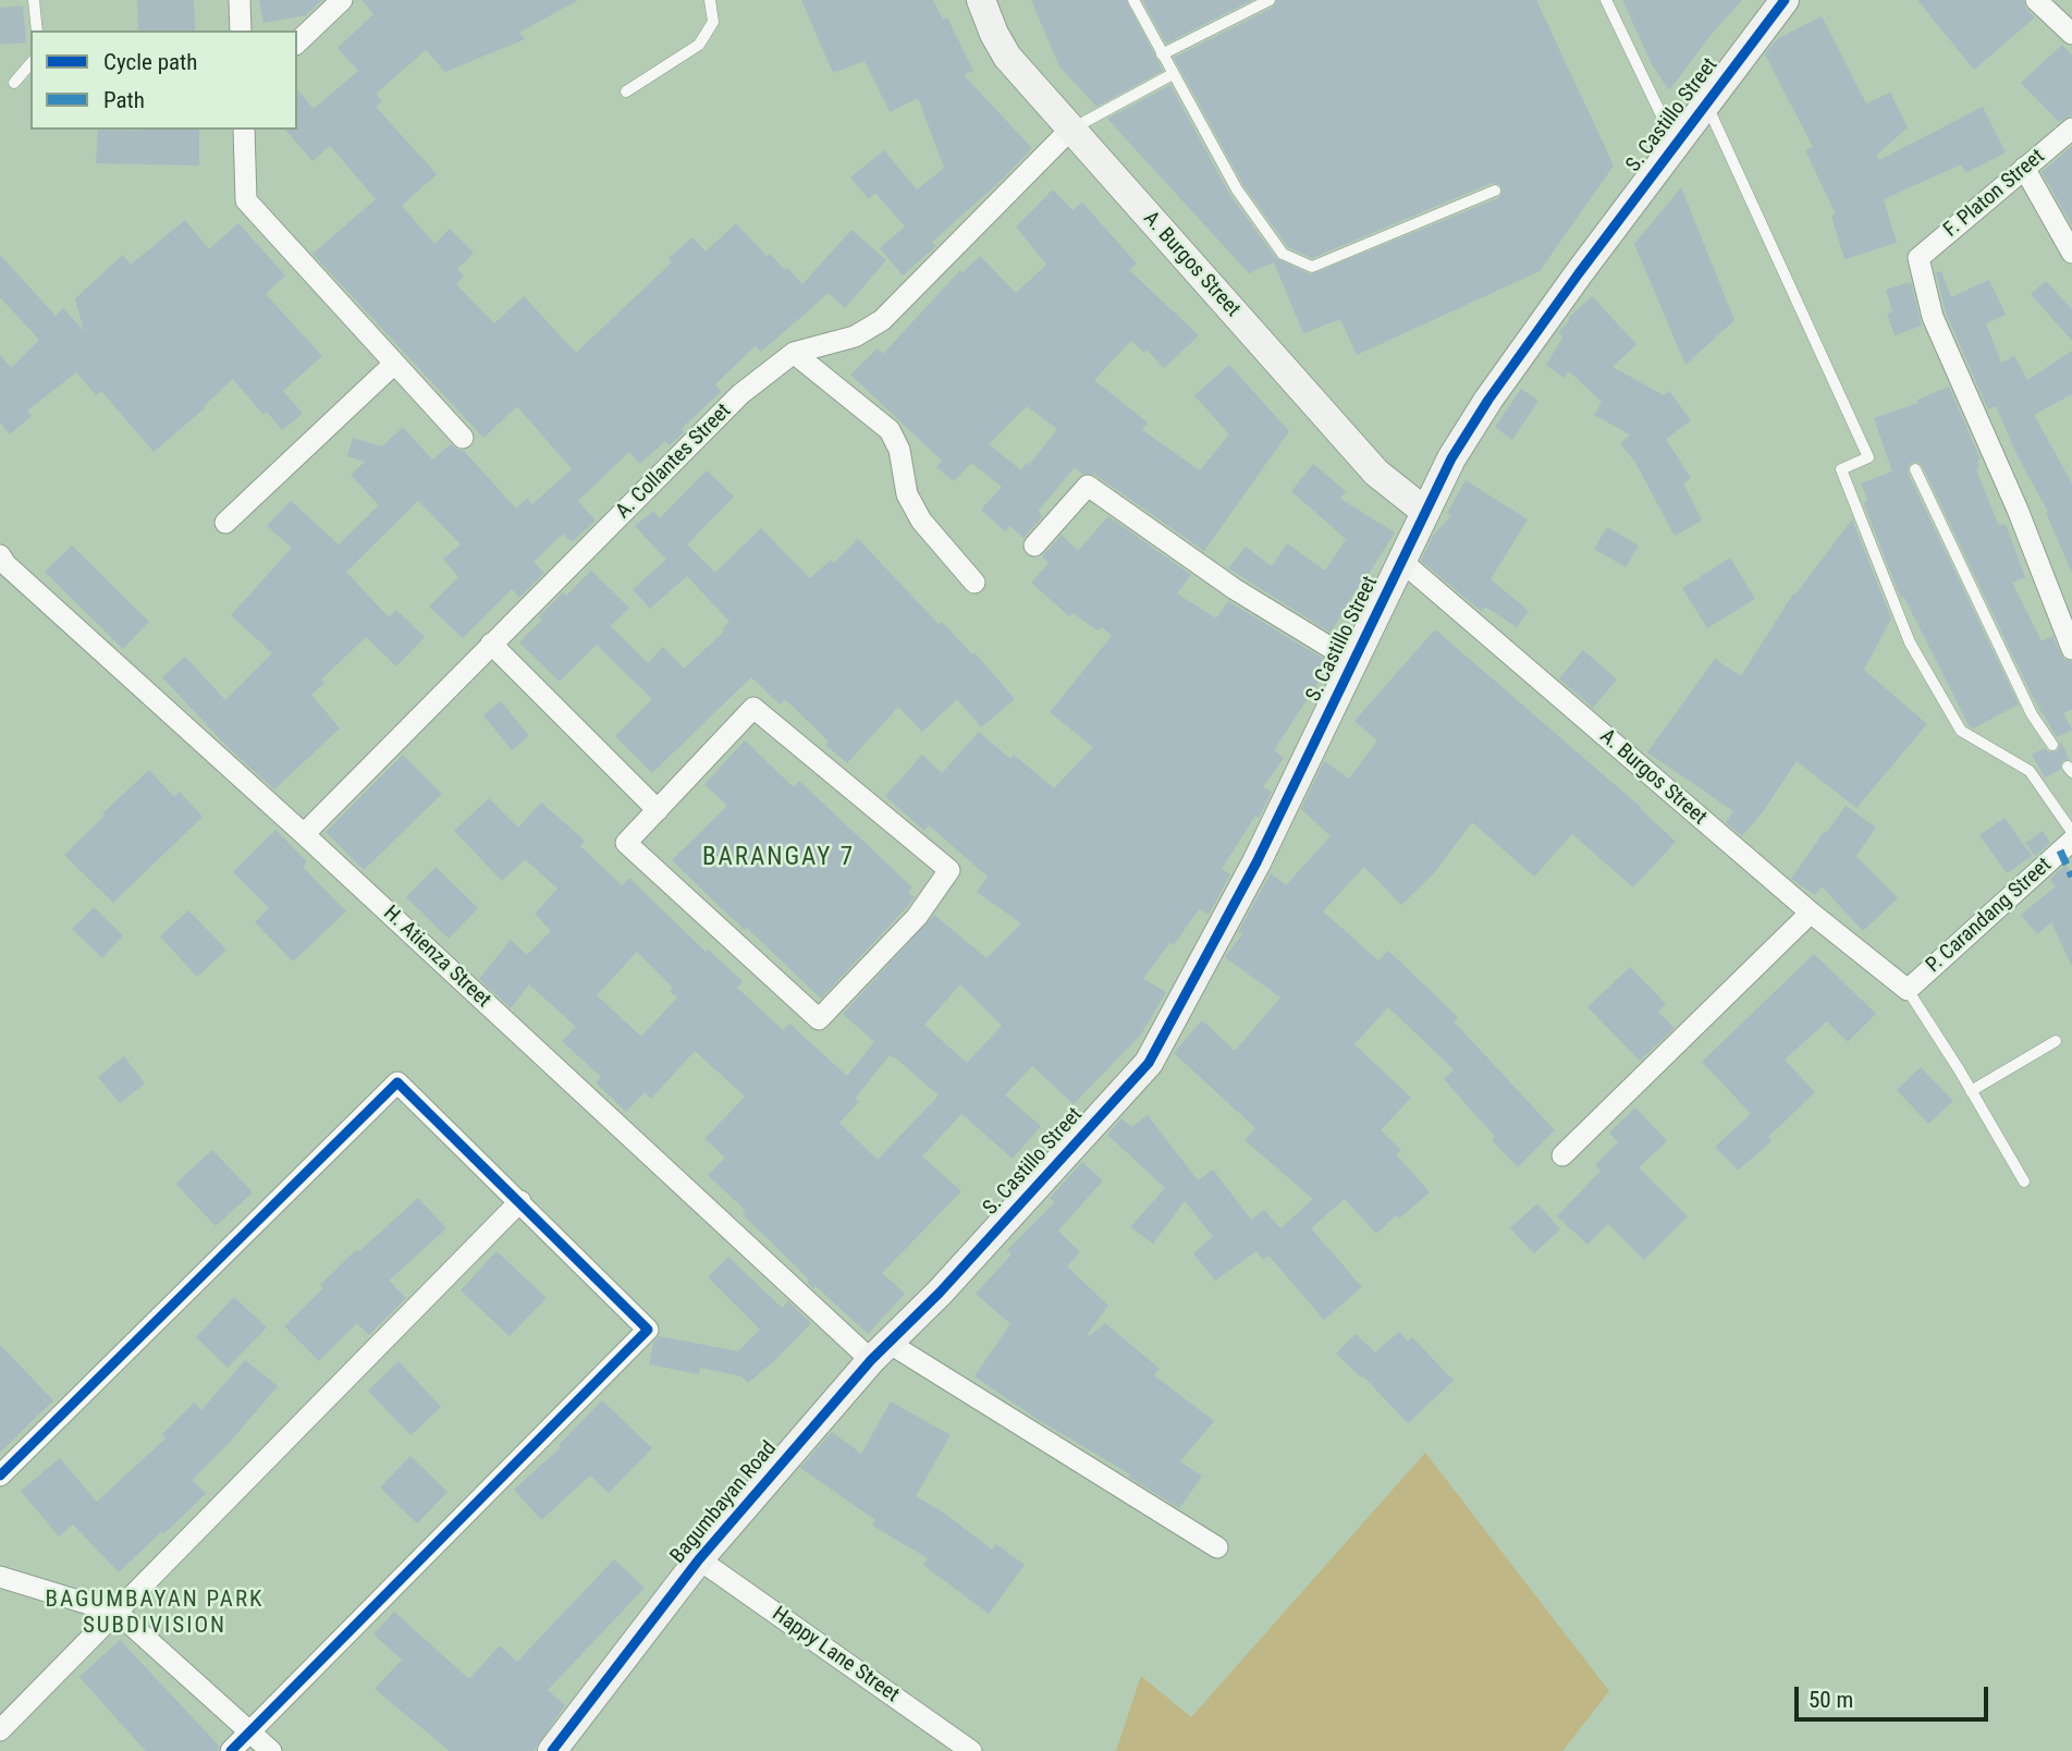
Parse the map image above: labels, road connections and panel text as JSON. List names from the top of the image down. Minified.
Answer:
{"streets":{"street":["S. Castillo Street","F. Platon Street","A. Burgos Street","A. Collantes Street","P. Carandang Street","H. Atienza Street","Bagumbayan Road","Happy Lane Street"]},"crossings":[["S. Castillo Street","A. Burgos Street"],["S. Castillo Street","Bagumbayan Road"],["A. Burgos Street","A. Collantes Street"],["A. Burgos Street","P. Carandang Street"],["A. Collantes Street","H. Atienza Street"],["H. Atienza Street","Bagumbayan Road"],["Bagumbayan Road","Happy Lane Street"]],"districts":["BARANGAY 7","BAGUMBAYAN PARK SUBDIVISION"],"legend":["Cycle path","Path"],"scale_bar":"50 m"}
